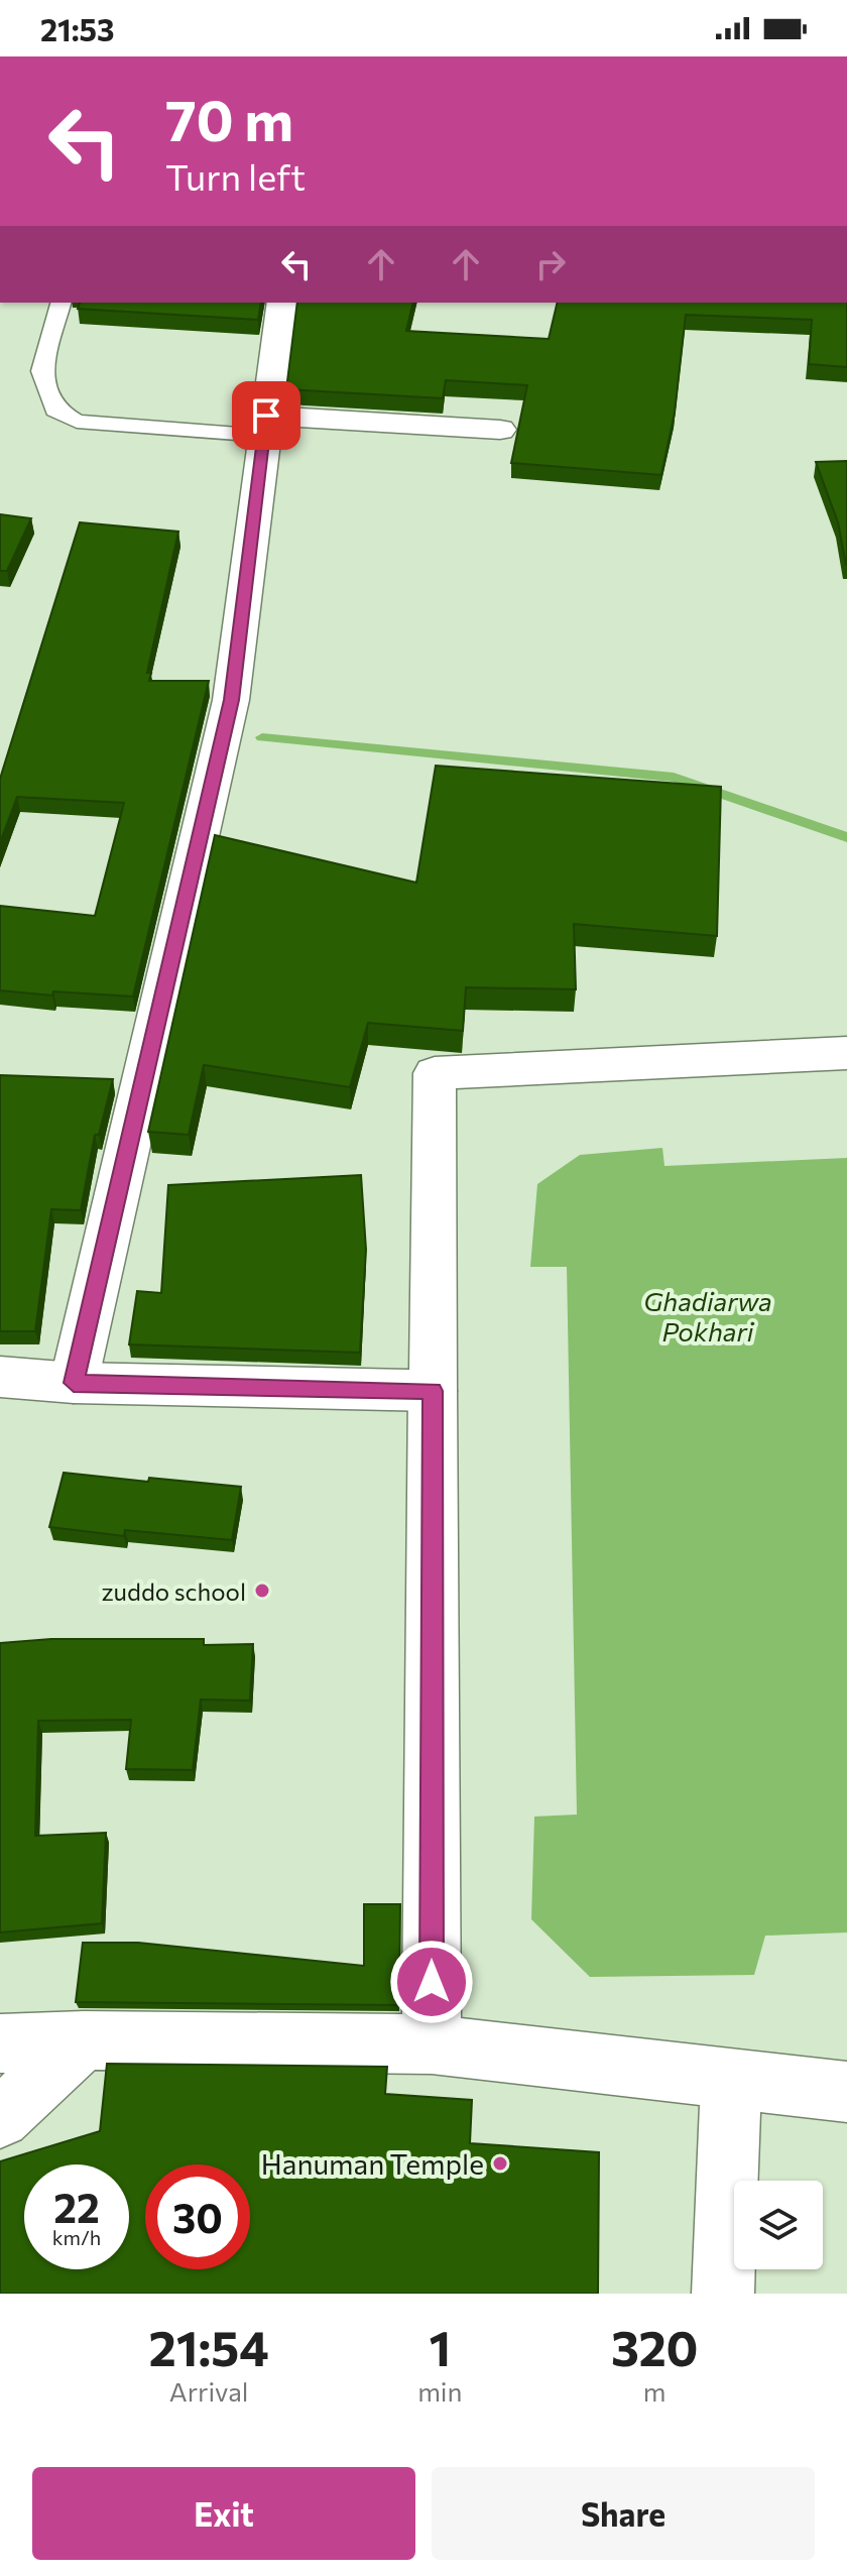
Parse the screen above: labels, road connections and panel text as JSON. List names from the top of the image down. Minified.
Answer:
{"water":["Ghadiarwa Pokhari"],"places":["zuddo school","Hanuman Temple"],"page":{"status":"21:53","turn":["70 m","Turn left"],"speed":"22 km/h","limit":"30","eta":["21:54","Arrival","1","min","320","m"],"buttons":["Exit","Share"]}}
